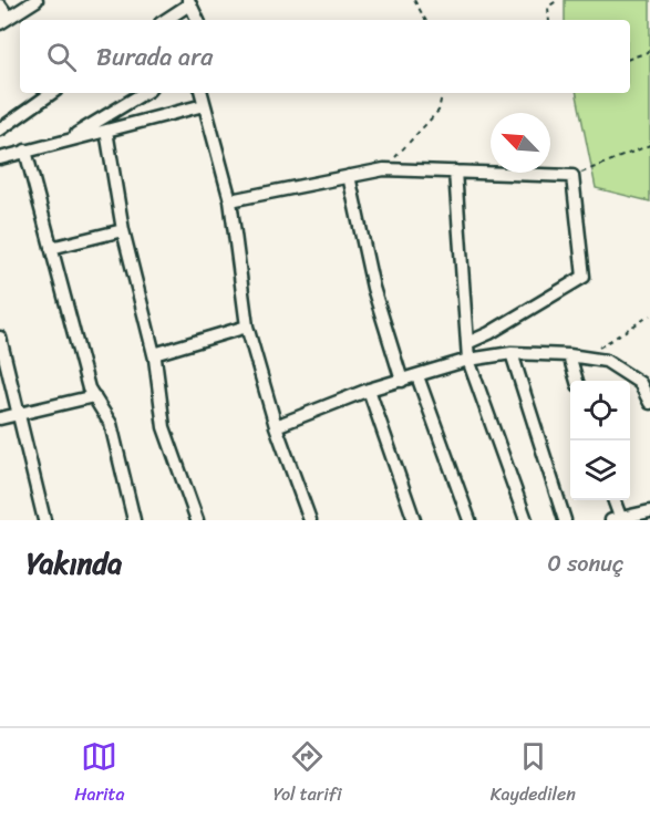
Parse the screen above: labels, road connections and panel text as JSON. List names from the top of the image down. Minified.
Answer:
{"north":"top left","page":{"search":"Burada ara","heading":["Yakında","0 sonuç"],"nav":["Harita","Yol tarifi","Kaydedilen"]}}
